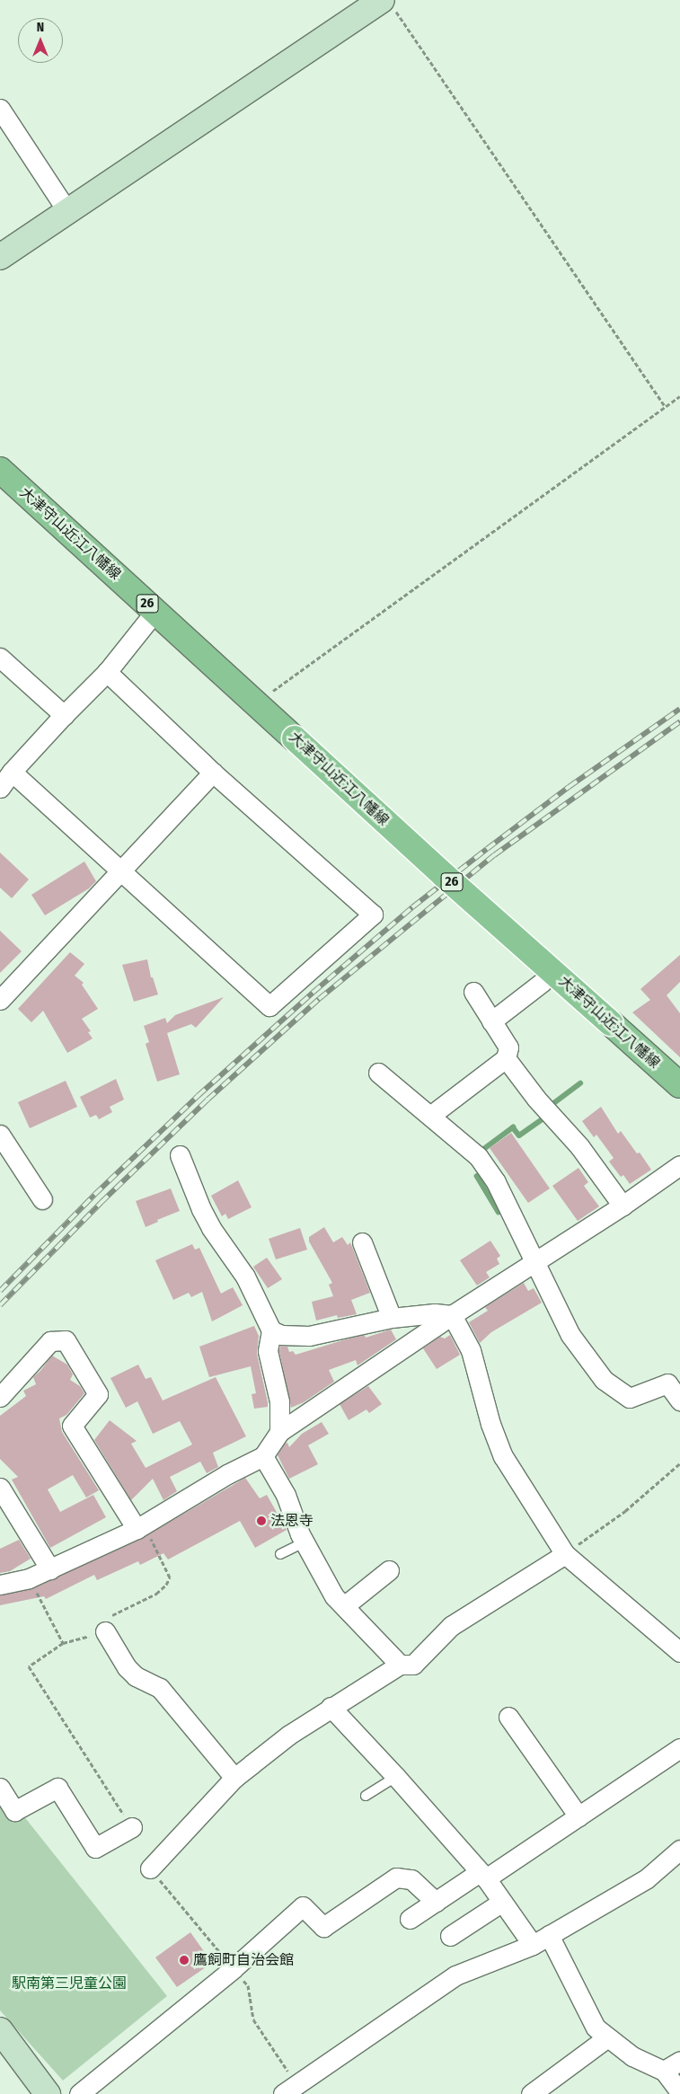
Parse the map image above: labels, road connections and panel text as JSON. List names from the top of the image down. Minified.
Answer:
{"streets":{"main road":["大津守山近江八幡線","26"]},"parks":["駅南第三児童公園"],"places":["法恩寺","鷹飼町自治会館"],"north":"top"}
